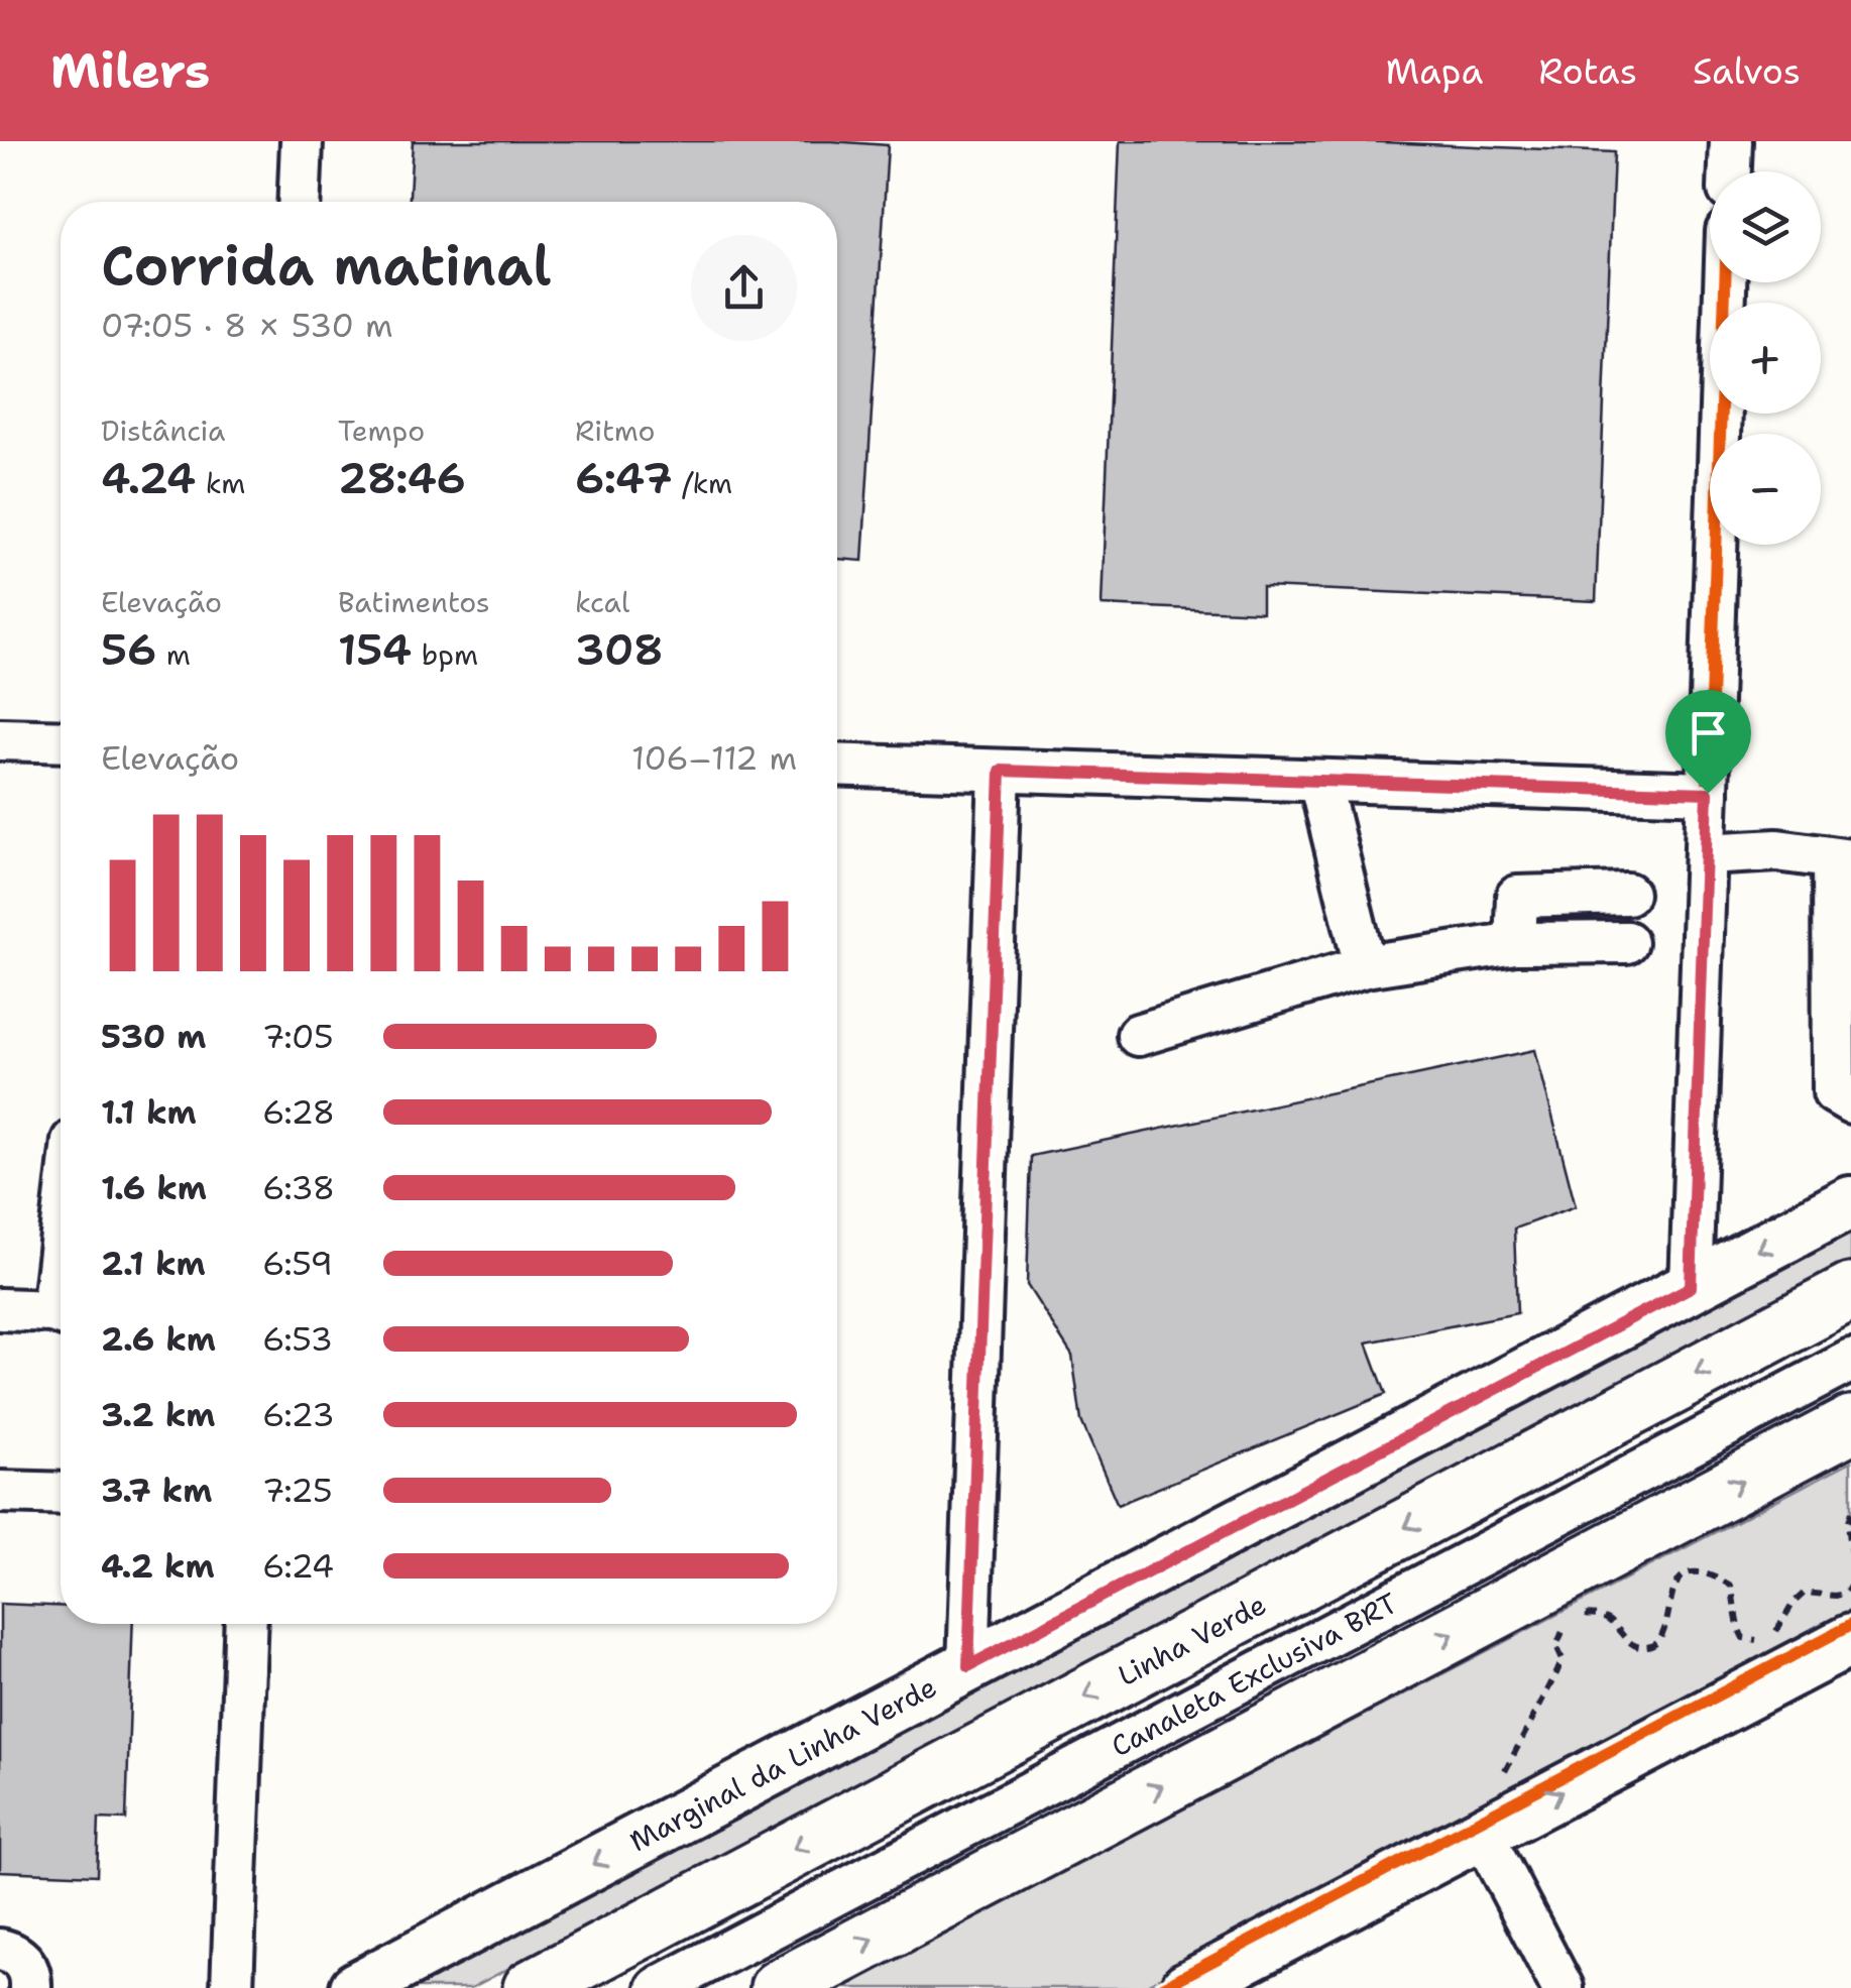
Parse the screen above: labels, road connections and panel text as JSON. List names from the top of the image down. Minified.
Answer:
{"streets":{"highway":["Linha Verde"],"main road":["Marginal da Linha Verde"],"street":["Canaleta Exclusiva BRT"]},"one_way":["Marginal da Linha Verde"],"page":{"header":"Milers","nav":["Mapa","Rotas","Salvos"],"map_buttons":["+","−"],"heading":["Corrida matinal","07:05 · 8 × 530 m"],"stats":[["Distância","4.24 km"],["Tempo","28:46"],["Ritmo","6:47 /km"],["Elevação","56 m"],["Batimentos","154 bpm"],["kcal","308"]],"chart":["Elevação","106–112 m"],"list":[{"name":"530 m","note":"7:05"},{"name":"1.1 km","note":"6:28"},{"name":"1.6 km","note":"6:38"},{"name":"2.1 km","note":"6:59"},{"name":"2.6 km","note":"6:53"},{"name":"3.2 km","note":"6:23"},{"name":"3.7 km","note":"7:25"},{"name":"4.2 km","note":"6:24"}]}}
